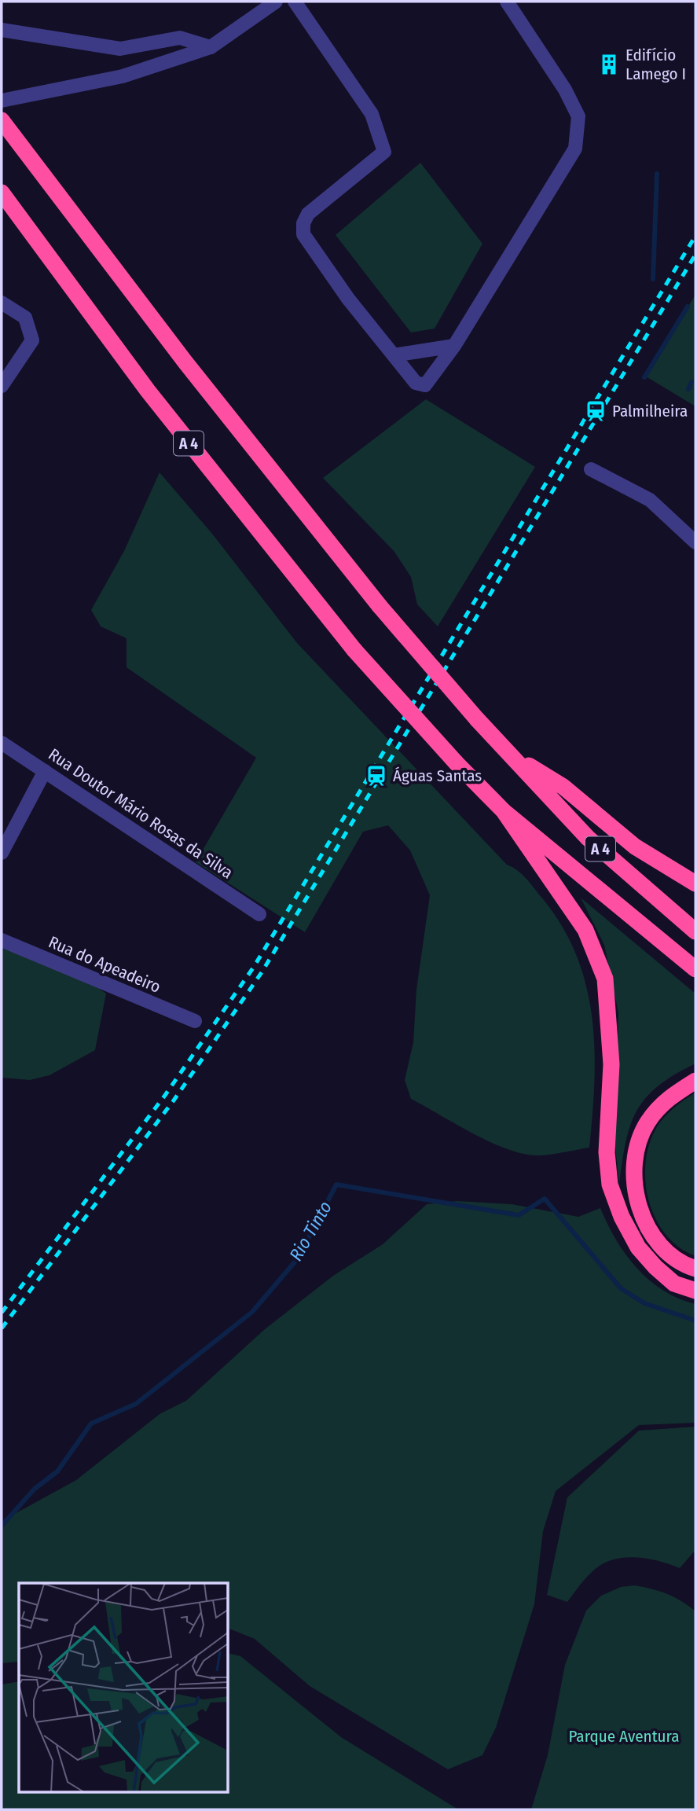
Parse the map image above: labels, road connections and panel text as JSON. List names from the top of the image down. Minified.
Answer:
{"streets":{"highway":["A 4"],"street":["Rua Doutor Mário Rosas da Silva","Rua do Apeadeiro"]},"water":["Rio Tinto"],"parks":["Parque Aventura"],"places":{"building":["Edifício Lamego I"],"station":["Palmilheira","Águas Santas"]}}
